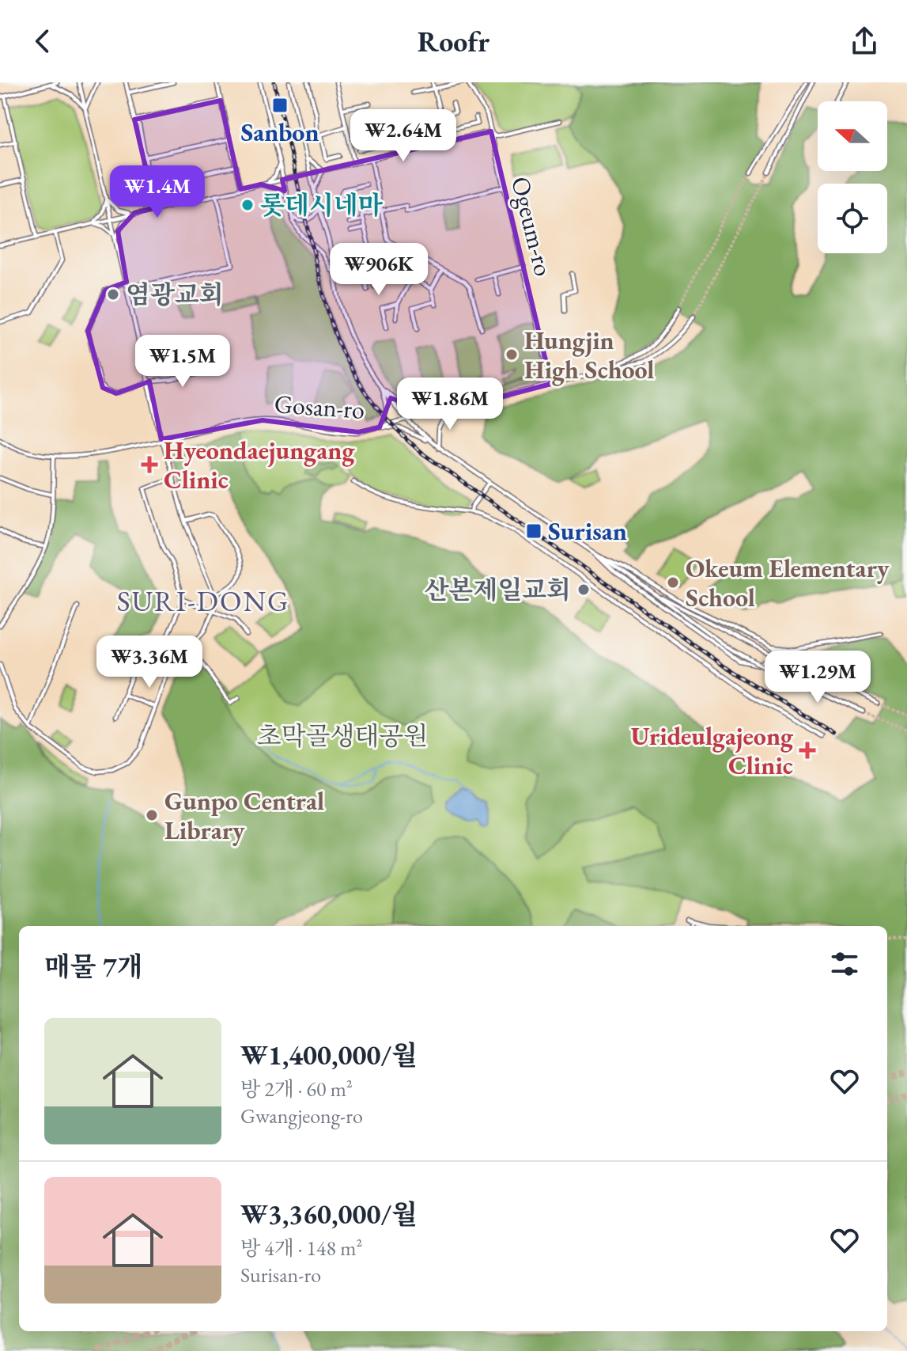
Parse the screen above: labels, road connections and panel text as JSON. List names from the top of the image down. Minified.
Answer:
{"streets":{"street":["Ogeum-ro","Gosan-ro"]},"crossings":[["Ogeum-ro","Gosan-ro"]],"districts":["SURI-DONG"],"parks":["초막골생태공원"],"places":{"transit":["Sanbon","Surisan"],"other":["롯데시네마","염광교회","Hungjin High School","Okeum Elementary School","산본제일교회","Gunpo Central Library"],"health":["Hyeondaejungang Clinic","Urideulgajeong Clinic"]},"north":"left","page":{"header":"Roofr","price":["₩2.64M","₩1.4M","₩906K","₩1.5M","₩1.86M","₩3.36M","₩1.29M"],"heading":"매물 7개","list":[{"name":"₩1,400,000/월","note":"방 2개 · 60 m² · Gwangjeong-ro"},{"name":"₩3,360,000/월","note":"방 4개 · 148 m² · Surisan-ro"}]}}
